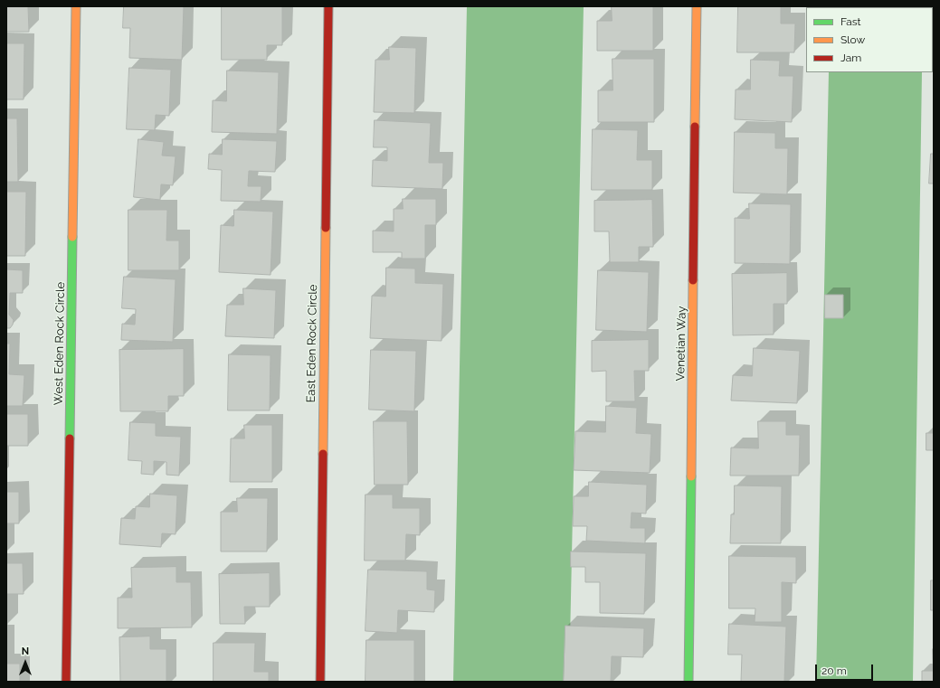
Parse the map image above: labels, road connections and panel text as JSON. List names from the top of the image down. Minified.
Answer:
{"streets":{"street":["West Eden Rock Circle","East Eden Rock Circle","Venetian Way"]},"legend":["Fast","Slow","Jam"],"scale_bar":"20 m","north":"top"}
